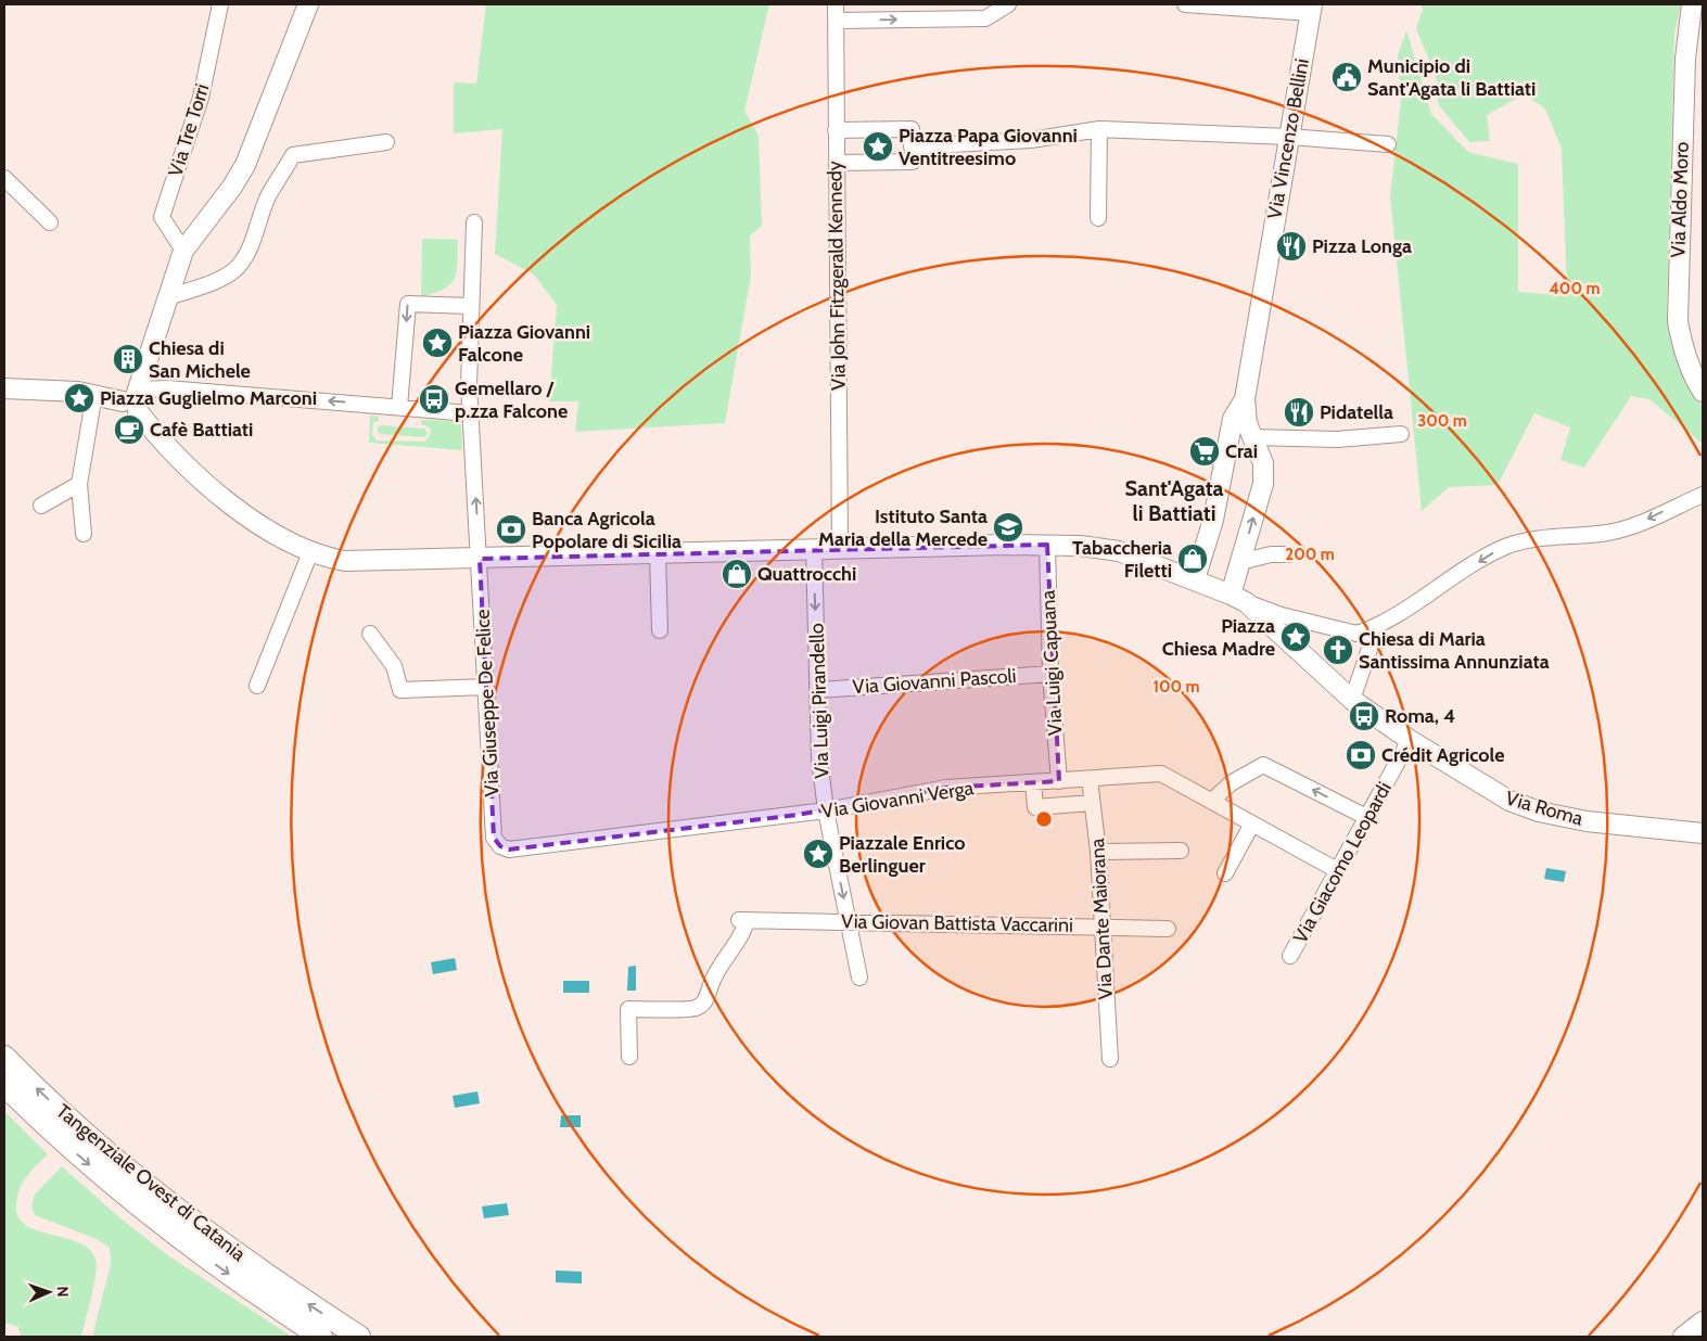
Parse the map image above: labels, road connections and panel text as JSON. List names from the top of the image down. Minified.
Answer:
{"streets":{"highway":["Tangenziale Ovest di Catania"],"main road":["Via Vincenzo Bellini","Via Aldo Moro","Via Roma"],"street":["Via Tre Torri","Via John Fitzgerald Kennedy","Via Luigi Capuana","Via Giovanni Pascoli","Via Luigi Pirandello","Via Giuseppe De Felice","Via Giovanni Verga","Via Giacomo Leopardi","Via Dante Maiorana","Via Giovan Battista Vaccarini"]},"crossings":[["Via John Fitzgerald Kennedy","Via Roma"],["Via Luigi Capuana","Via Giovanni Pascoli"],["Via Luigi Capuana","Via Giovanni Verga"],["Via Luigi Capuana","Via Roma"],["Via Giovanni Pascoli","Via Luigi Pirandello"],["Via Luigi Pirandello","Via Giovanni Verga"],["Via Luigi Pirandello","Via Roma"],["Via Luigi Pirandello","Via Giovan Battista Vaccarini"],["Via Giuseppe De Felice","Via Giovanni Verga"],["Via Giuseppe De Felice","Via Roma"],["Via Giovanni Verga","Via Giacomo Leopardi"],["Via Giovanni Verga","Via Dante Maiorana"],["Via Roma","Via Giacomo Leopardi"],["Via Dante Maiorana","Via Giovan Battista Vaccarini"]],"one_way":["Via Luigi Pirandello"],"districts":["Sant'Agata li Battiati"],"places":{"public building":["Municipio di Sant'Agata li Battiati"],"place":["Piazza Papa Giovanni Ventitreesimo","Piazza Giovanni Falcone","Piazza Guglielmo Marconi","Piazza Chiesa Madre","Piazzale Enrico Berlinguer"],"restaurant":["Pizza Longa","Pidatella"],"building":["Chiesa di San Michele"],"bus stop":["Gemellaro / p.zza Falcone","Roma, 4"],"cafe":["Cafè Battiati"],"supermarket":["Crai"],"school or university":["Istituto Santa Maria della Mercede"],"bank":["Banca Agricola Popolare di Sicilia","Crédit Agricole"],"shop":["Tabaccheria Filetti","Quattrocchi"],"church":["Chiesa di Maria Santissima Annunziata"]},"north":"right","rings":["400 m","300 m","200 m","100 m"]}
